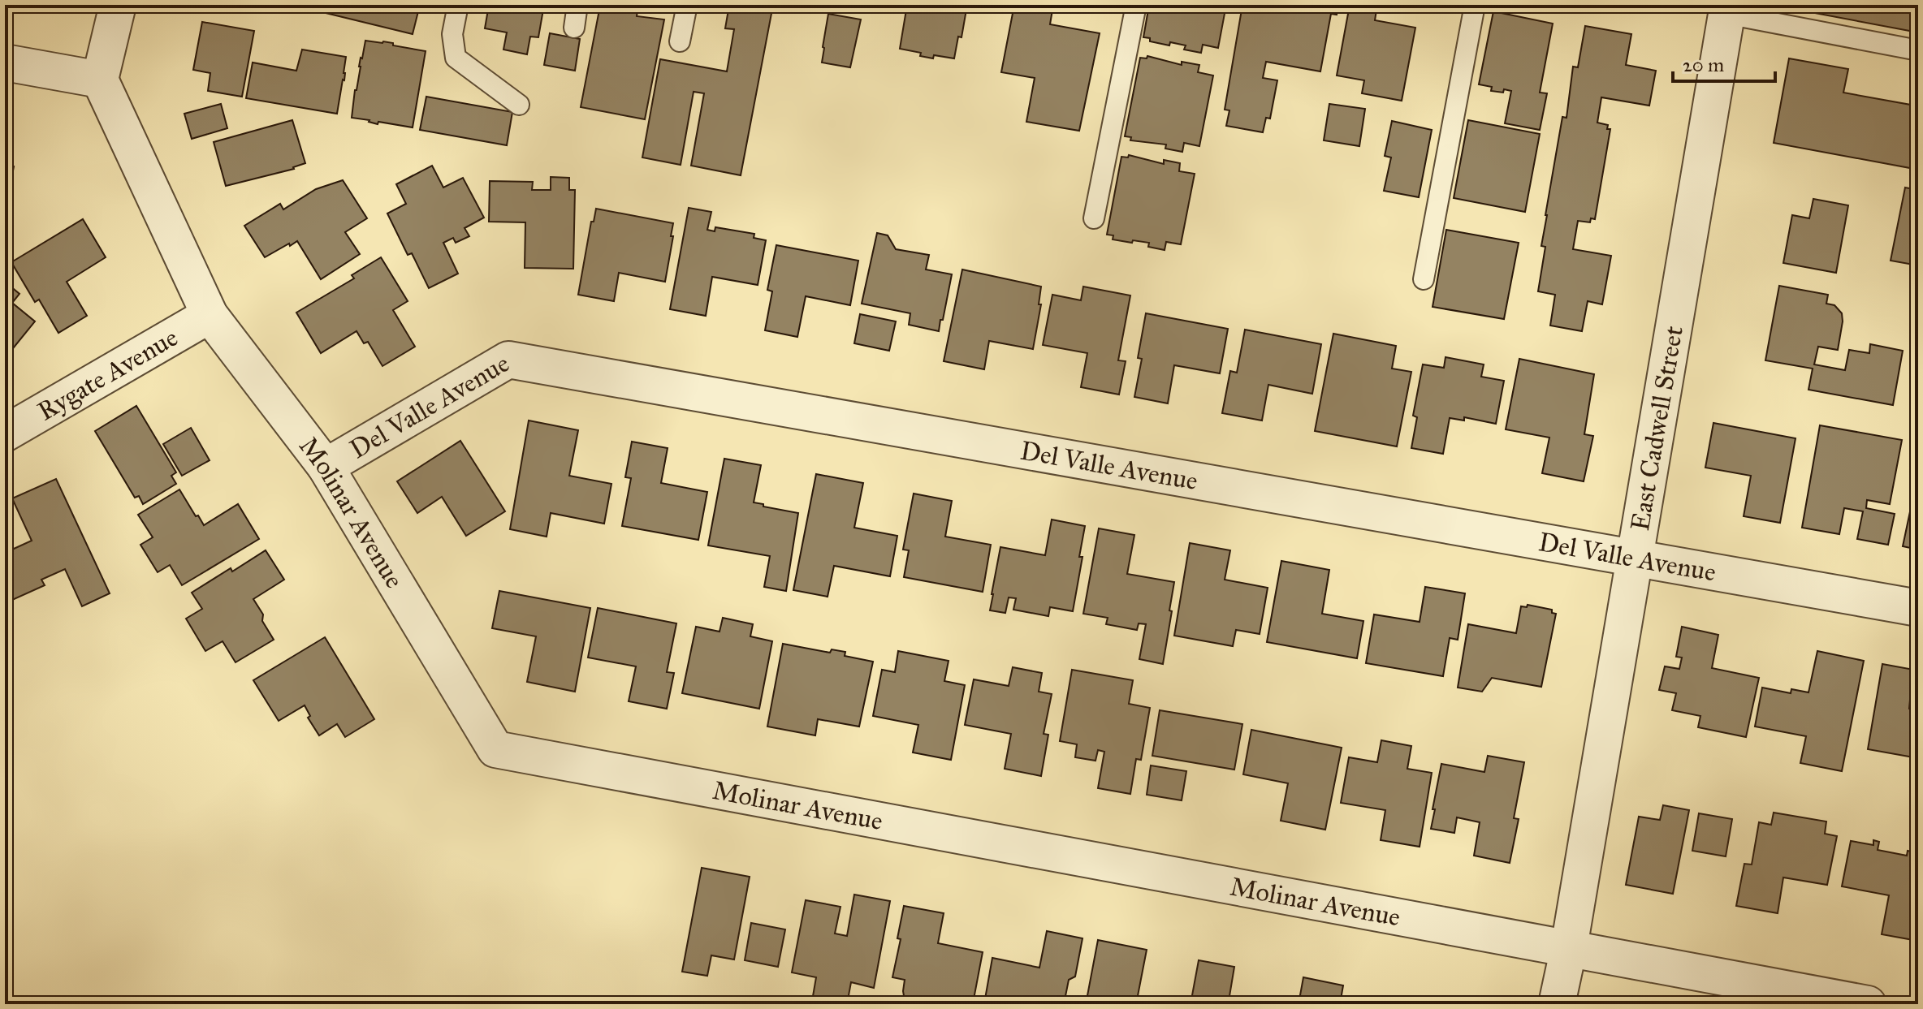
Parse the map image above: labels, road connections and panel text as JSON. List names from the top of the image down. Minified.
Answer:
{"streets":{"street":["Rygate Avenue","Del Valle Avenue","East Cadwell Street","Molinar Avenue"]},"crossings":[["Rygate Avenue","Molinar Avenue"],["Del Valle Avenue","East Cadwell Street"],["Del Valle Avenue","Molinar Avenue"],["East Cadwell Street","Molinar Avenue"]],"scale_bar":"20 m"}
